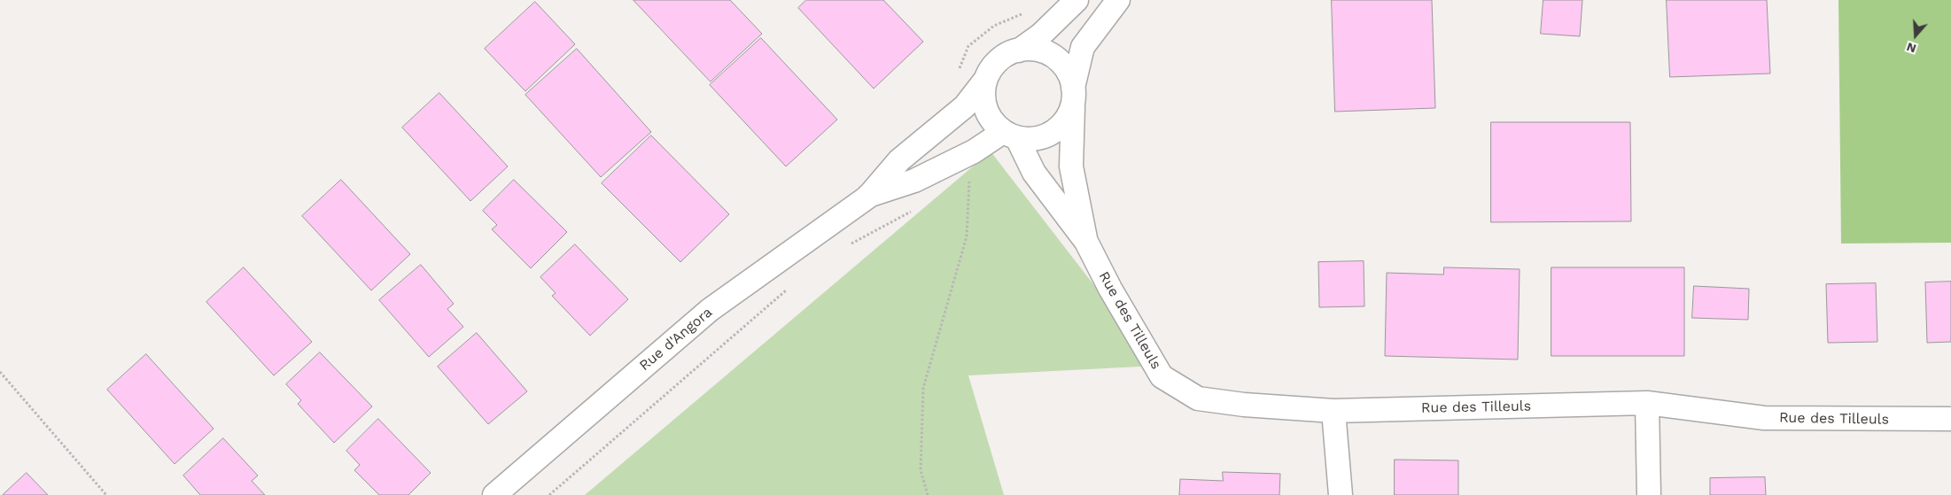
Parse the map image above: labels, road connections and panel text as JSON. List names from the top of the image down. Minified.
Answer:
{"streets":{"street":["Rue des Tilleuls","Rue d'Angora"]},"crossings":[["Rue des Tilleuls","Rue d'Angora"]],"north":"bottom"}
